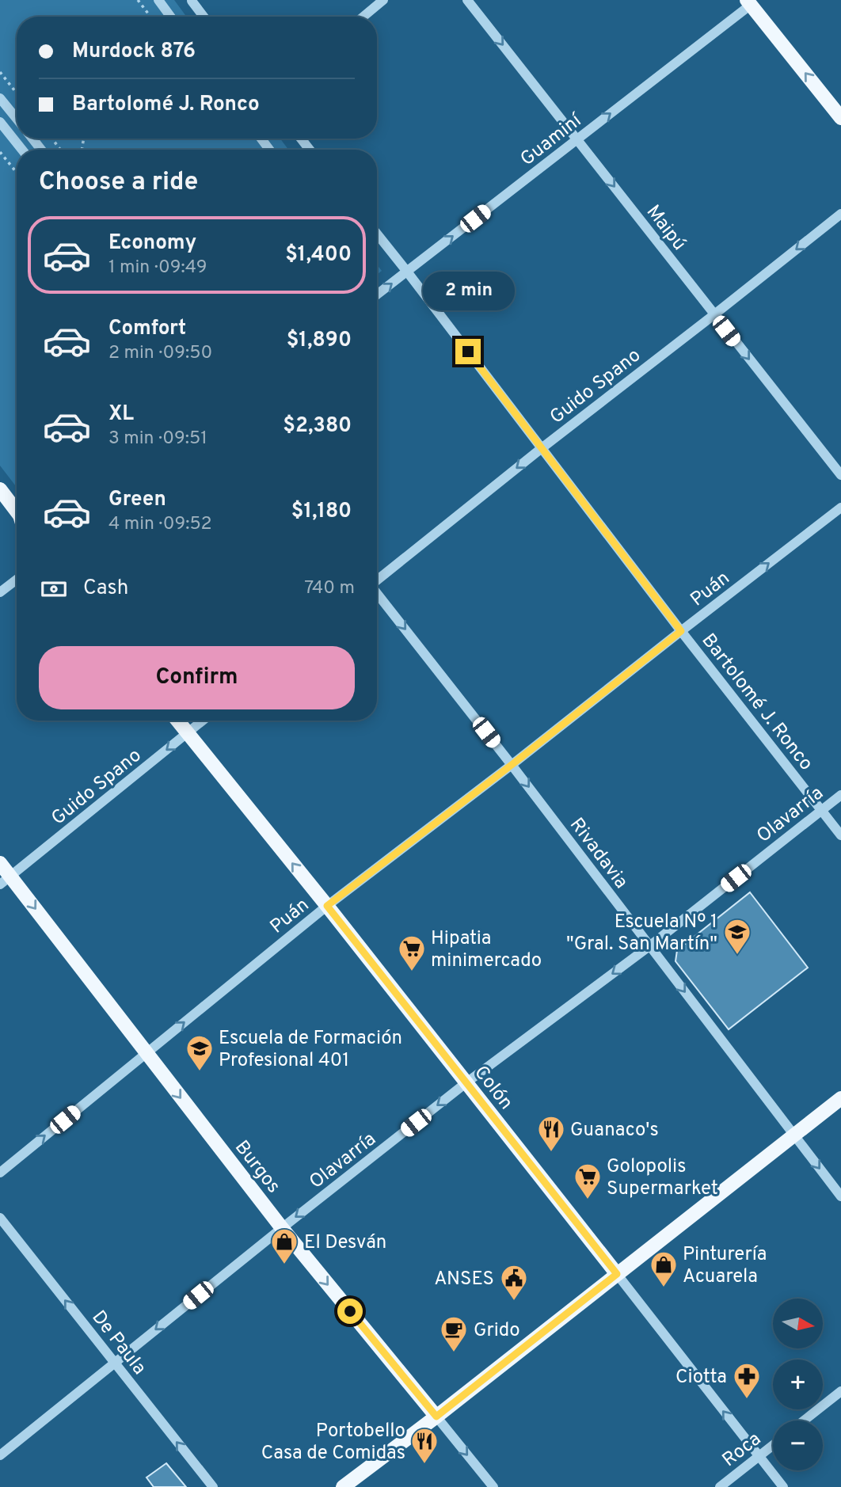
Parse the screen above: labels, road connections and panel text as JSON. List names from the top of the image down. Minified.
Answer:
{"streets":{"main road":["Colón","Burgos"],"street":["Guaminí","Maipú","Guido Spano","Puán","Bartolomé J. Ronco","Olavarría","Rivadavia","De Paula","Roca"]},"crossings":[["Guaminí","Maipú"],["Guaminí","Bartolomé J. Ronco"],["Maipú","Guido Spano"],["Guido Spano","Bartolomé J. Ronco"],["Guido Spano","Colón"],["Guido Spano","Burgos"],["Puán","Bartolomé J. Ronco"],["Puán","Rivadavia"],["Puán","Colón"],["Puán","Burgos"],["Bartolomé J. Ronco","Olavarría"],["Olavarría","Rivadavia"],["Olavarría","Colón"],["Olavarría","Burgos"],["Olavarría","De Paula"],["Colón","Roca"]],"one_way":["Guaminí","Maipú","Guido Spano","Puán","Olavarría","Rivadavia","Colón","Burgos","De Paula"],"places":{"school or university":["Escuela Nº 1 \"Gral. San Martín\"","Escuela de Formación Profesional 401"],"supermarket":["Hipatia minimercado","Golopolis Supermarket"],"restaurant":["Guanaco's","Portobello Casa de Comidas"],"shop":["El Desván","Pinturería Acuarela"],"public building":["ANSES"],"cafe":["Grido"],"pharmacy":["Ciotta"]},"north":"right","page":{"banner":["Murdock 876","Bartolomé J. Ronco"],"heading":"Choose a ride","list":[{"name":"Economy","note":"1 min · 09:49","value":"$1,400"},{"name":"Comfort","note":"2 min · 09:50","value":"$1,890"},{"name":"XL","note":"3 min · 09:51","value":"$2,380"},{"name":"Green","note":"4 min · 09:52","value":"$1,180"}],"bubble":"2 min","pay":["Cash","740 m"],"buttons":"Confirm","map_buttons":["+","−"]}}
